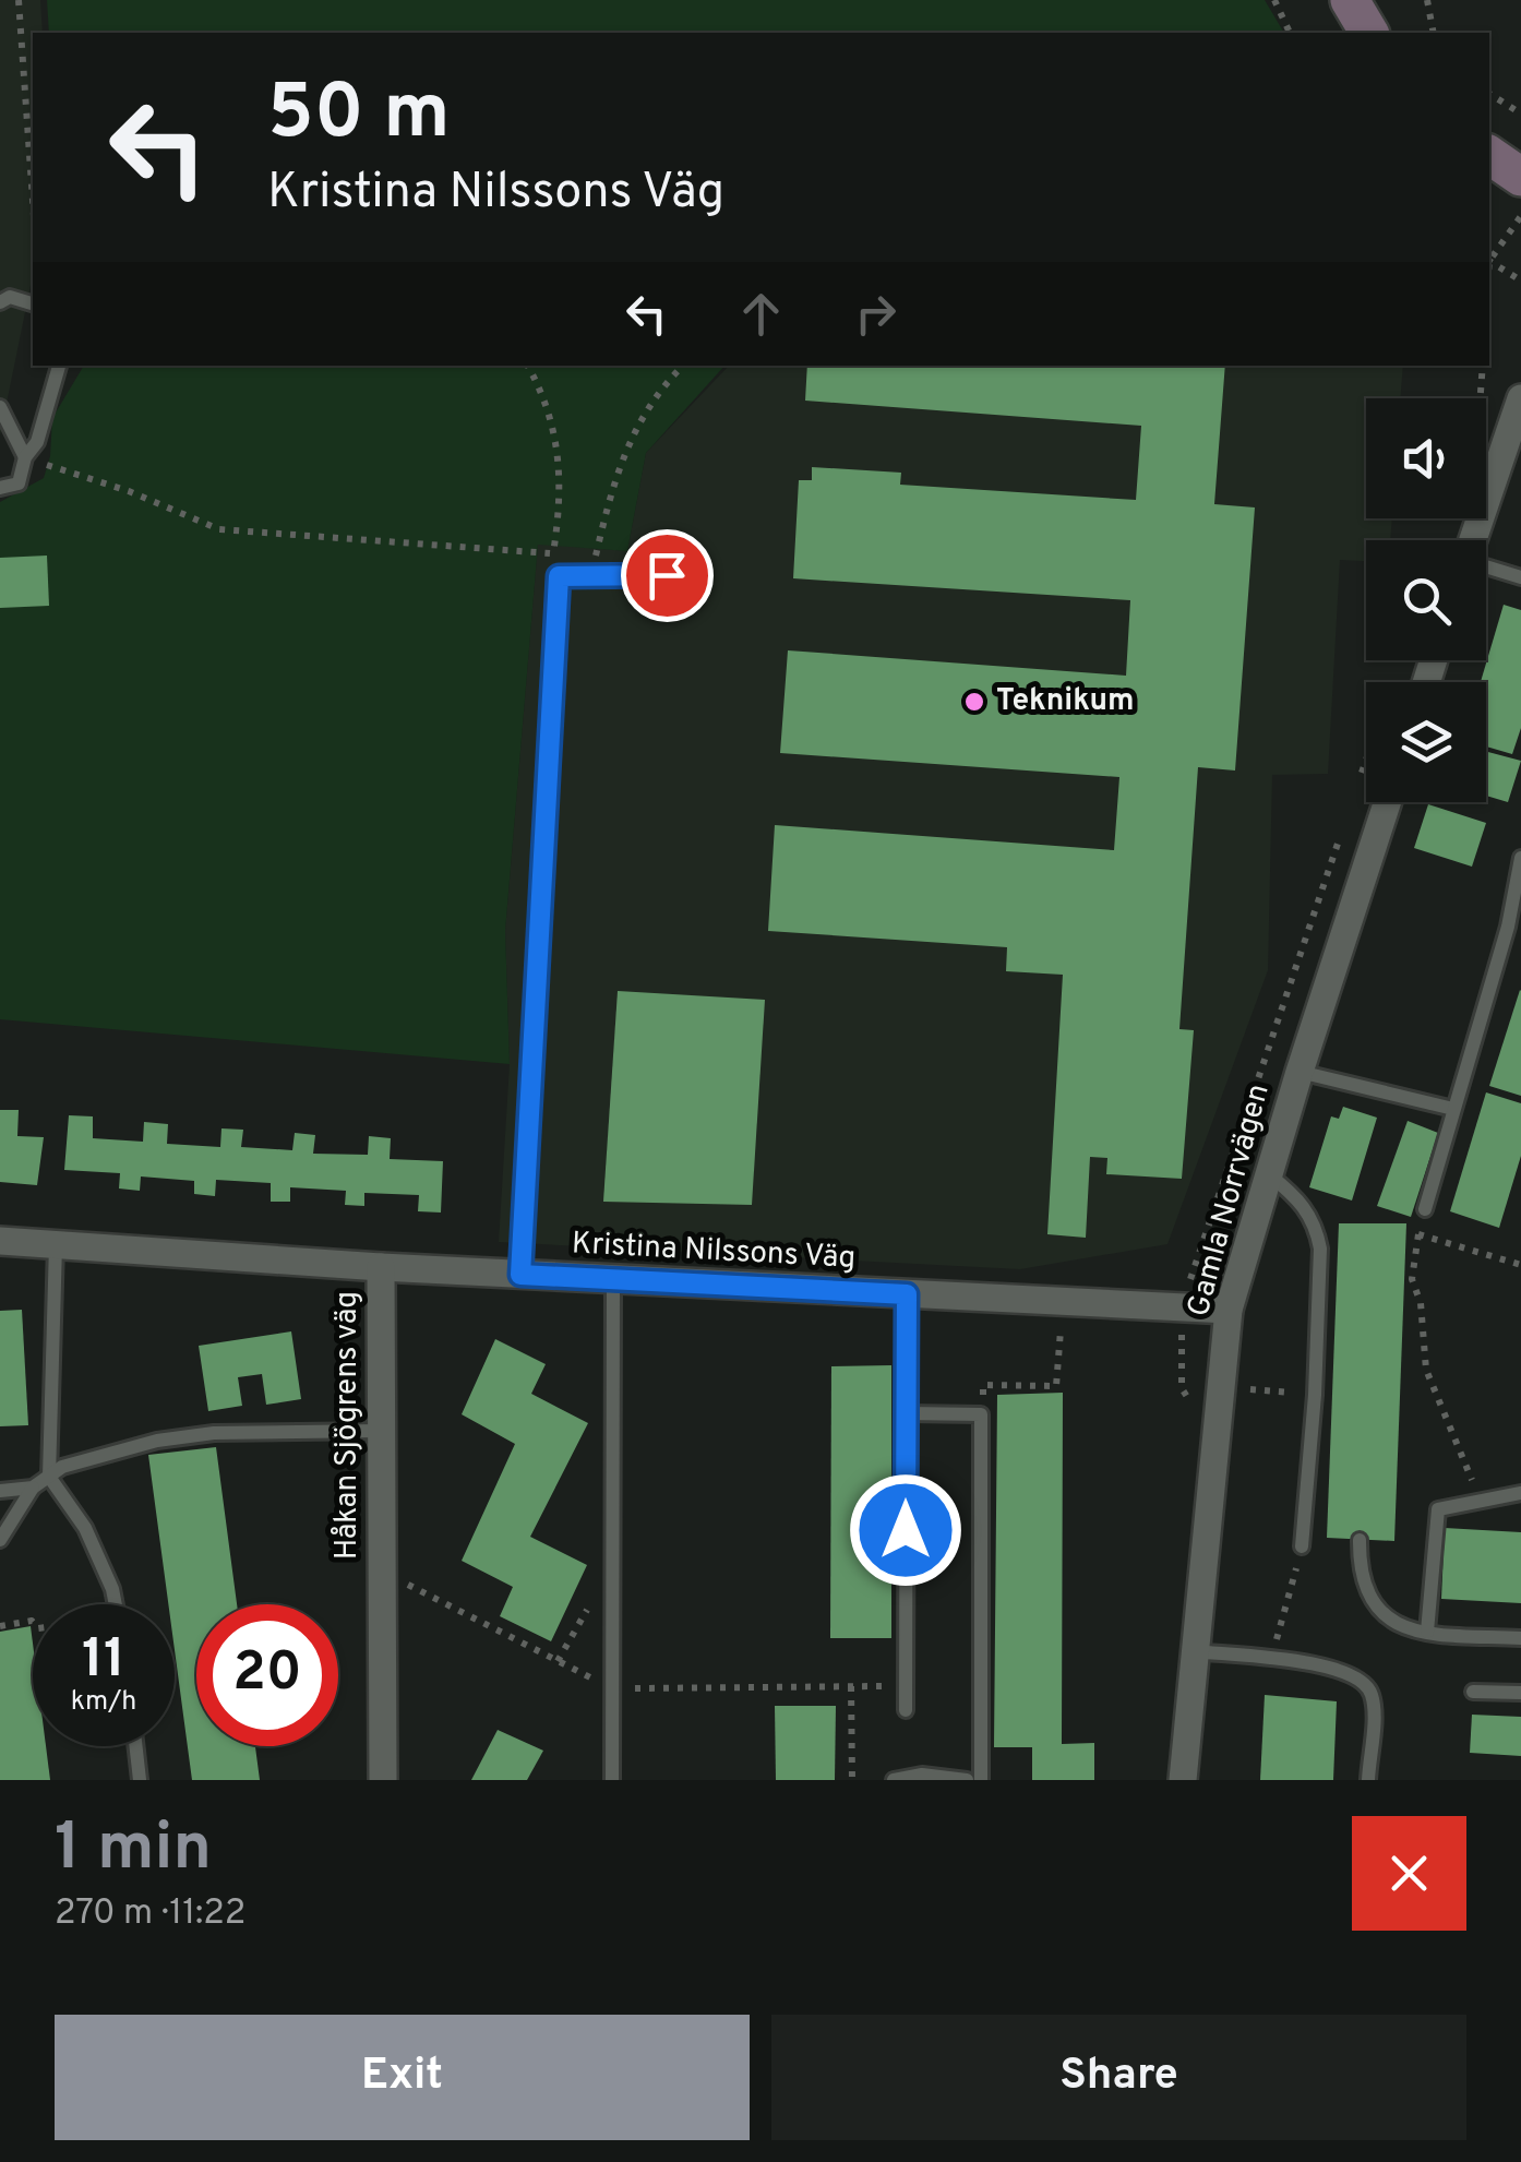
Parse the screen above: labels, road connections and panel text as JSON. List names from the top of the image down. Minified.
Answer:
{"streets":{"street":["Gamla Norrvägen","Kristina Nilssons Väg","Håkan Sjögrens väg"]},"crossings":[["Gamla Norrvägen","Kristina Nilssons Väg"],["Kristina Nilssons Väg","Håkan Sjögrens väg"]],"places":["Teknikum"],"page":{"turn":["50 m","Kristina Nilssons Väg"],"speed":"11 km/h","limit":"20","heading":["1 min","270 m · 11:22"],"buttons":["Exit","Share"]}}
